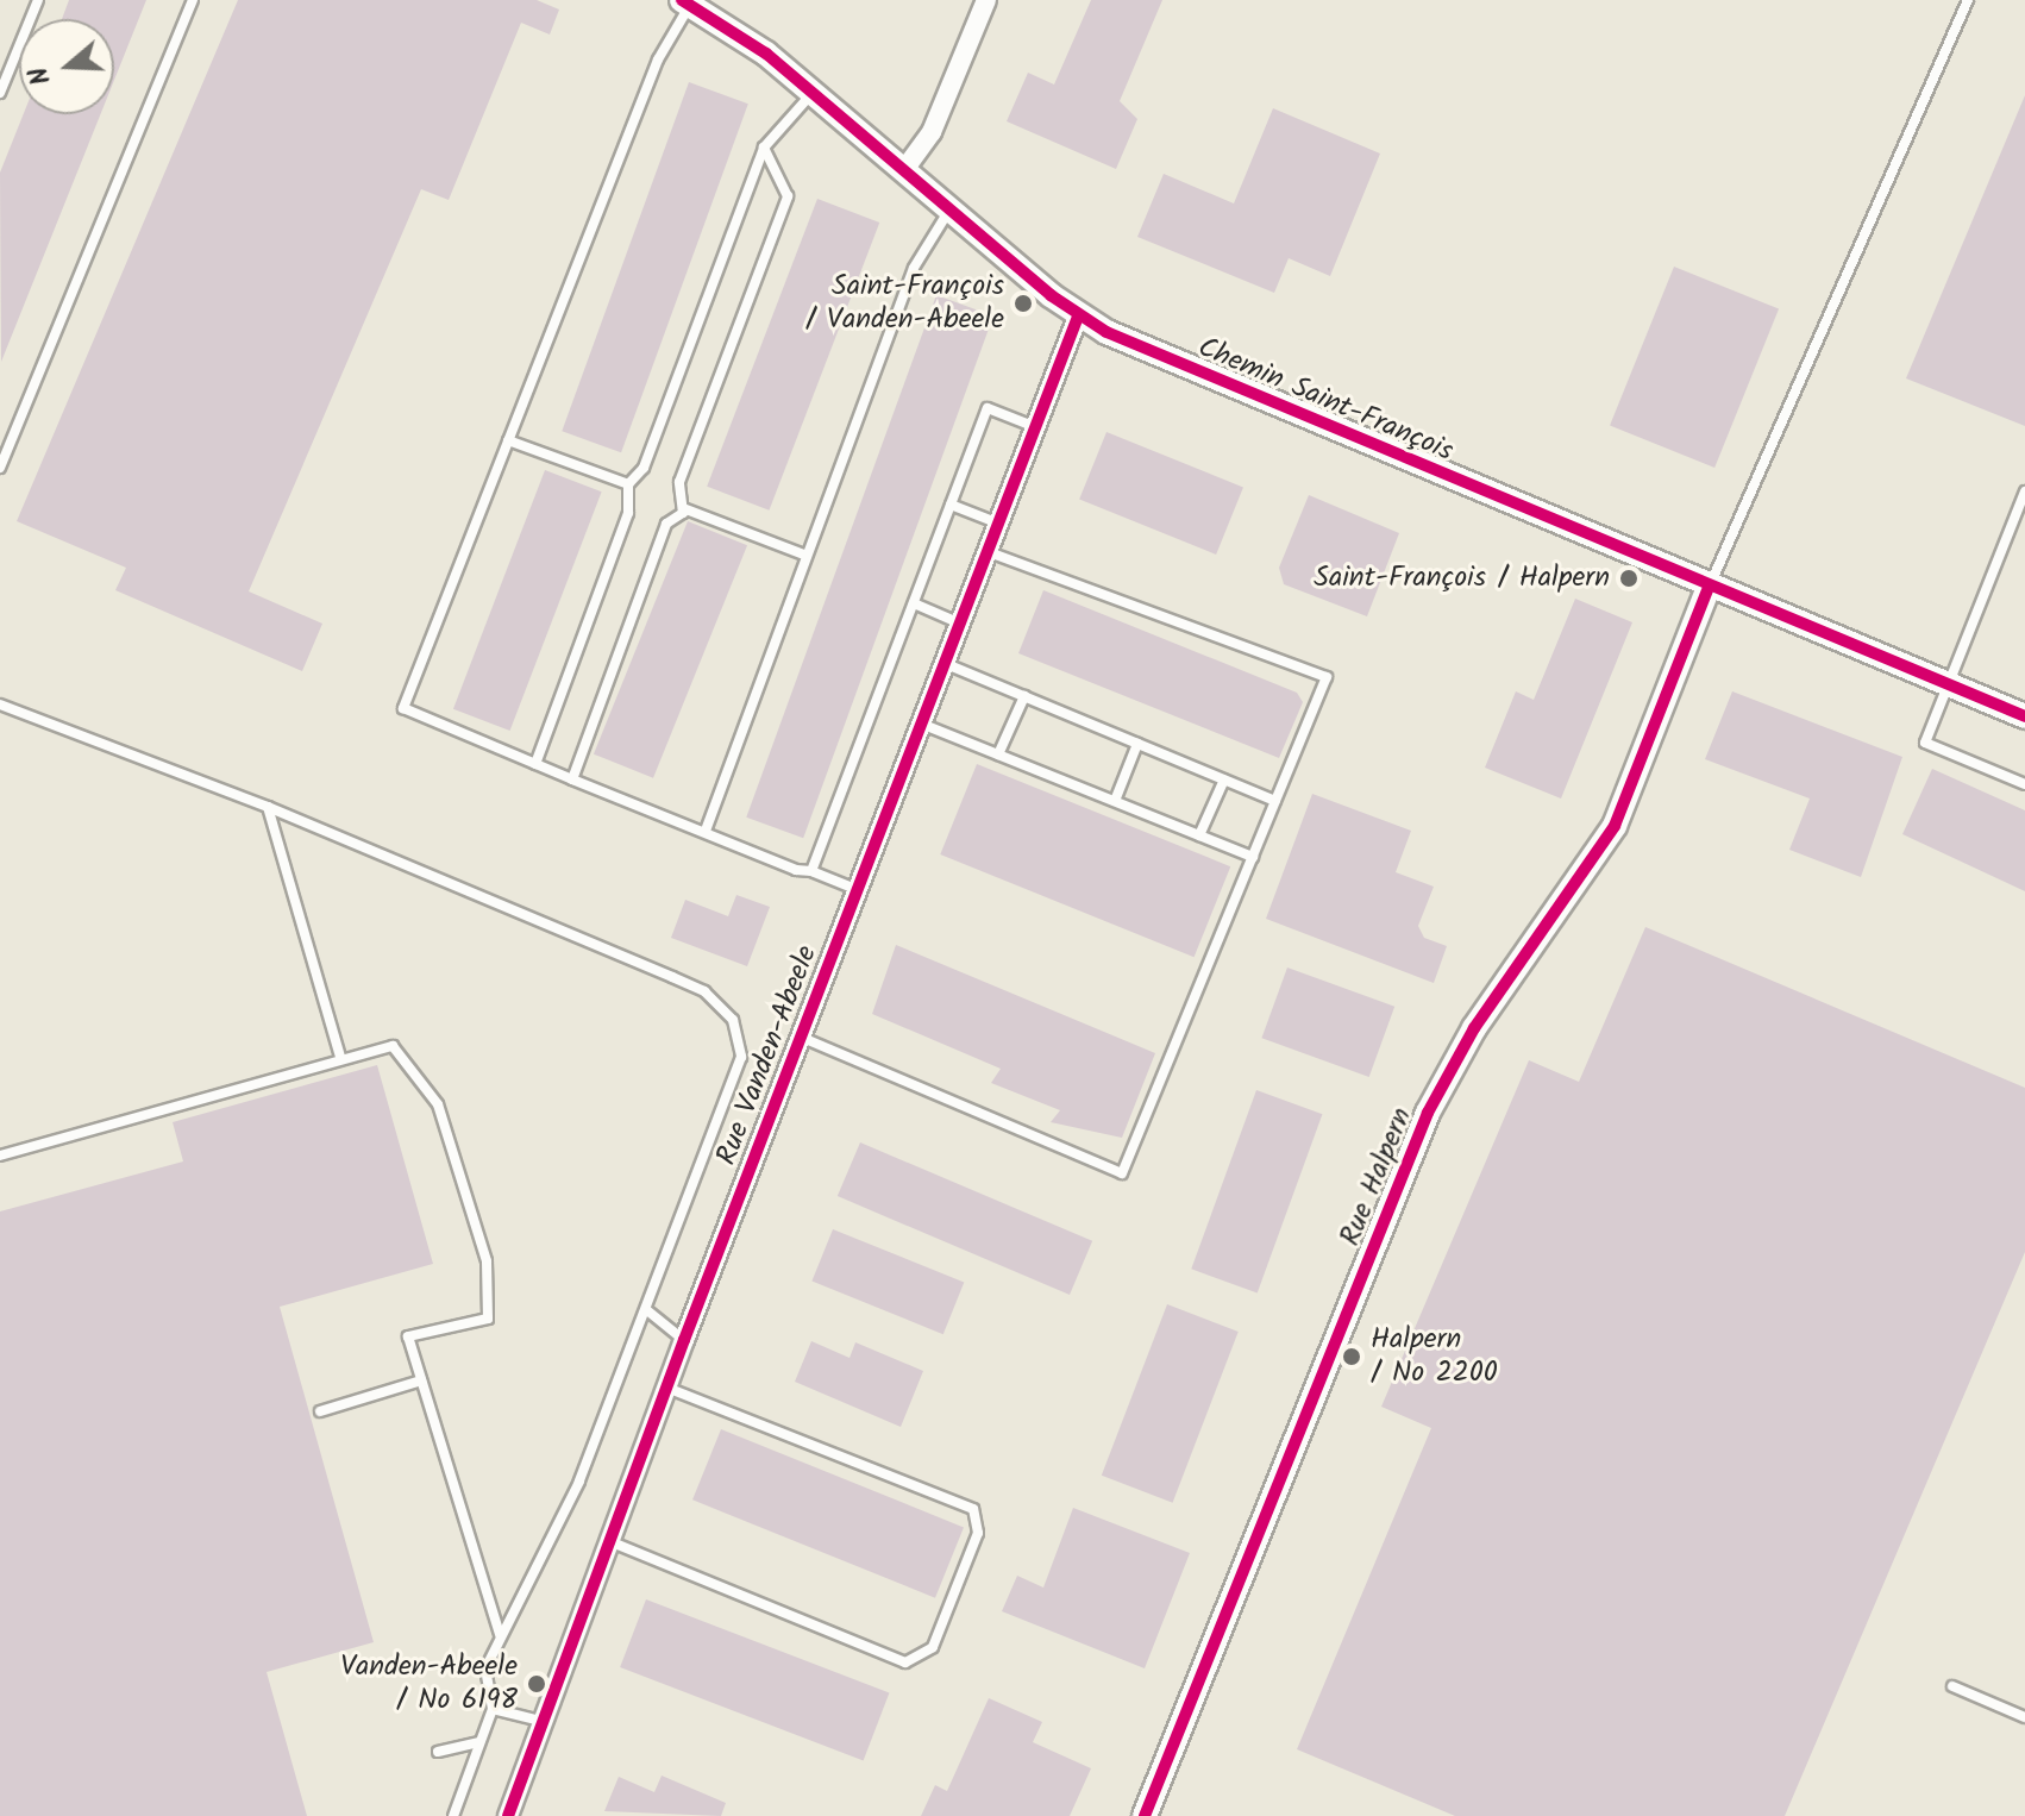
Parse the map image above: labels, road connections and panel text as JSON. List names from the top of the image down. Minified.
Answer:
{"streets":{"street":["Chemin Saint-François","Rue Vanden-Abeele","Rue Halpern"]},"crossings":[["Chemin Saint-François","Rue Vanden-Abeele"],["Chemin Saint-François","Rue Halpern"]],"places":["Saint-François / Vanden-Abeele","Saint-François / Halpern","Halpern / No 2200","Vanden-Abeele / No 6198"],"north":"left"}
